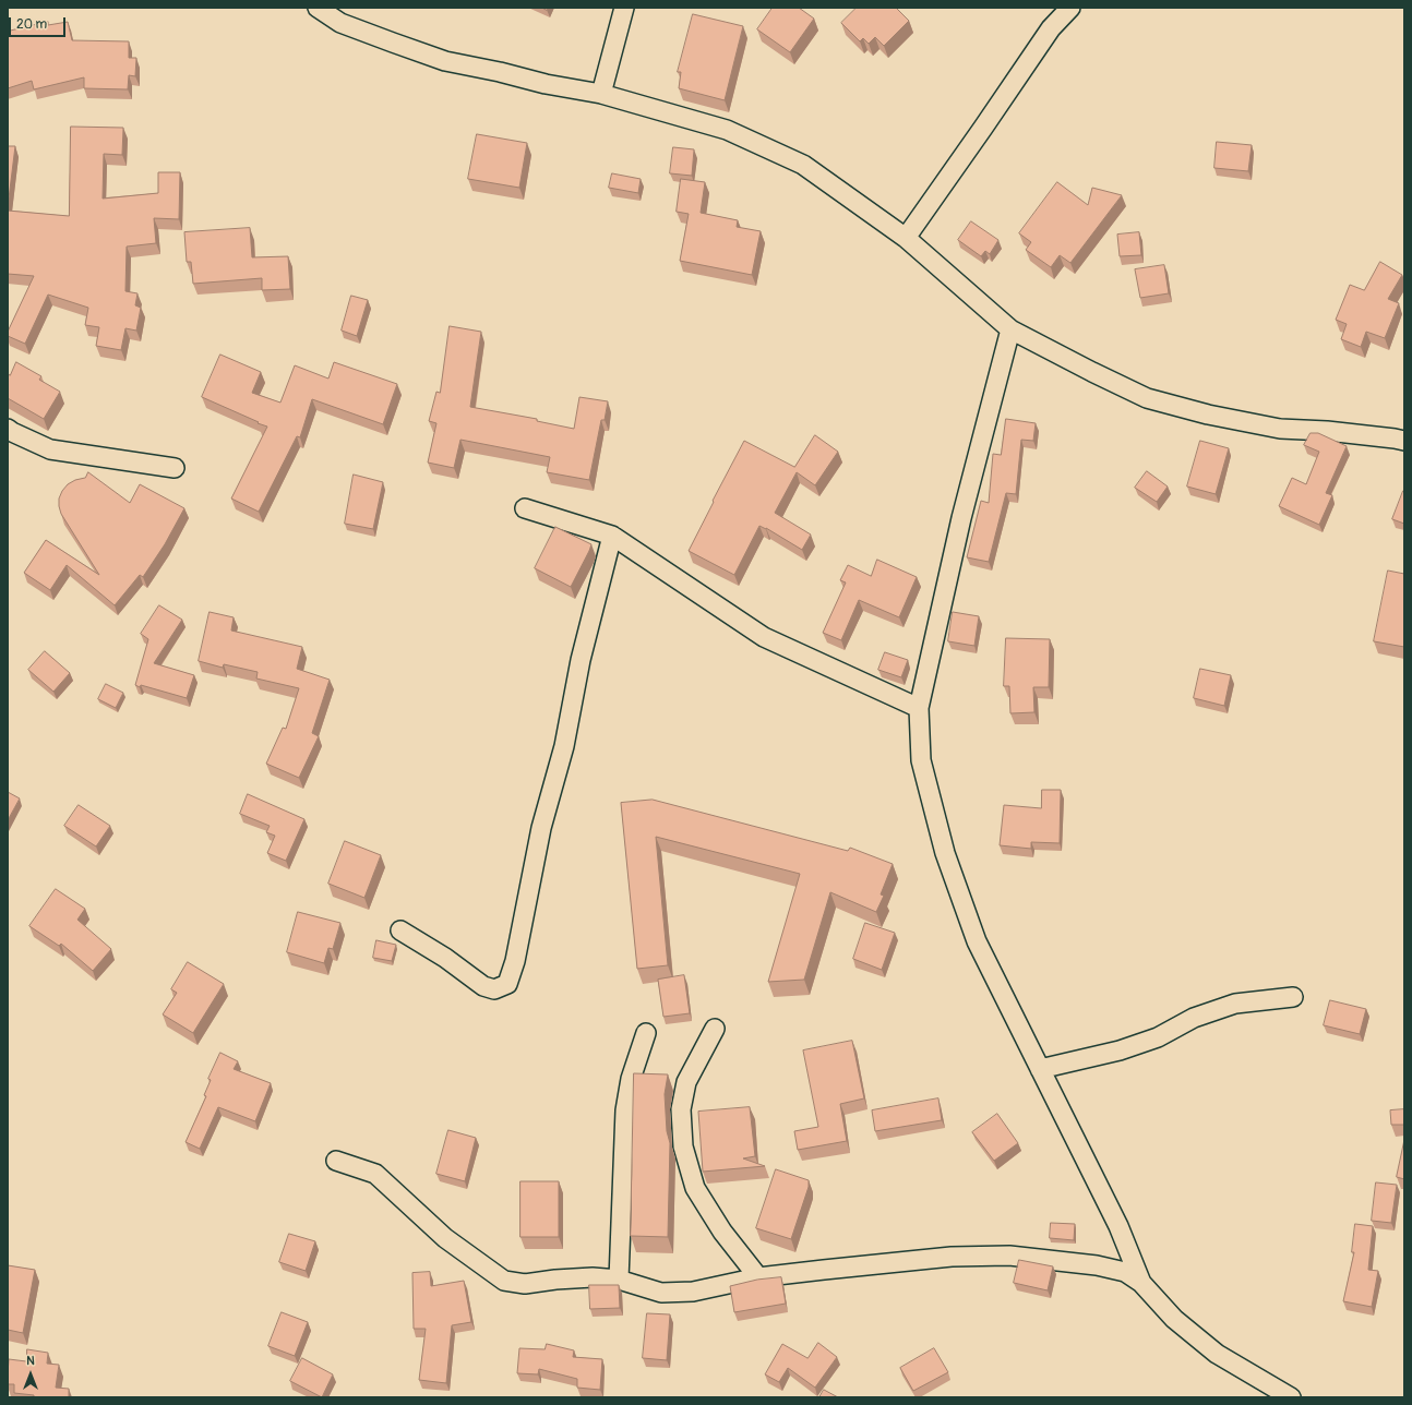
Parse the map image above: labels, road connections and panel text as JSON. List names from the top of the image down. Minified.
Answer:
{"scale_bar":"20 m","north":"top"}
